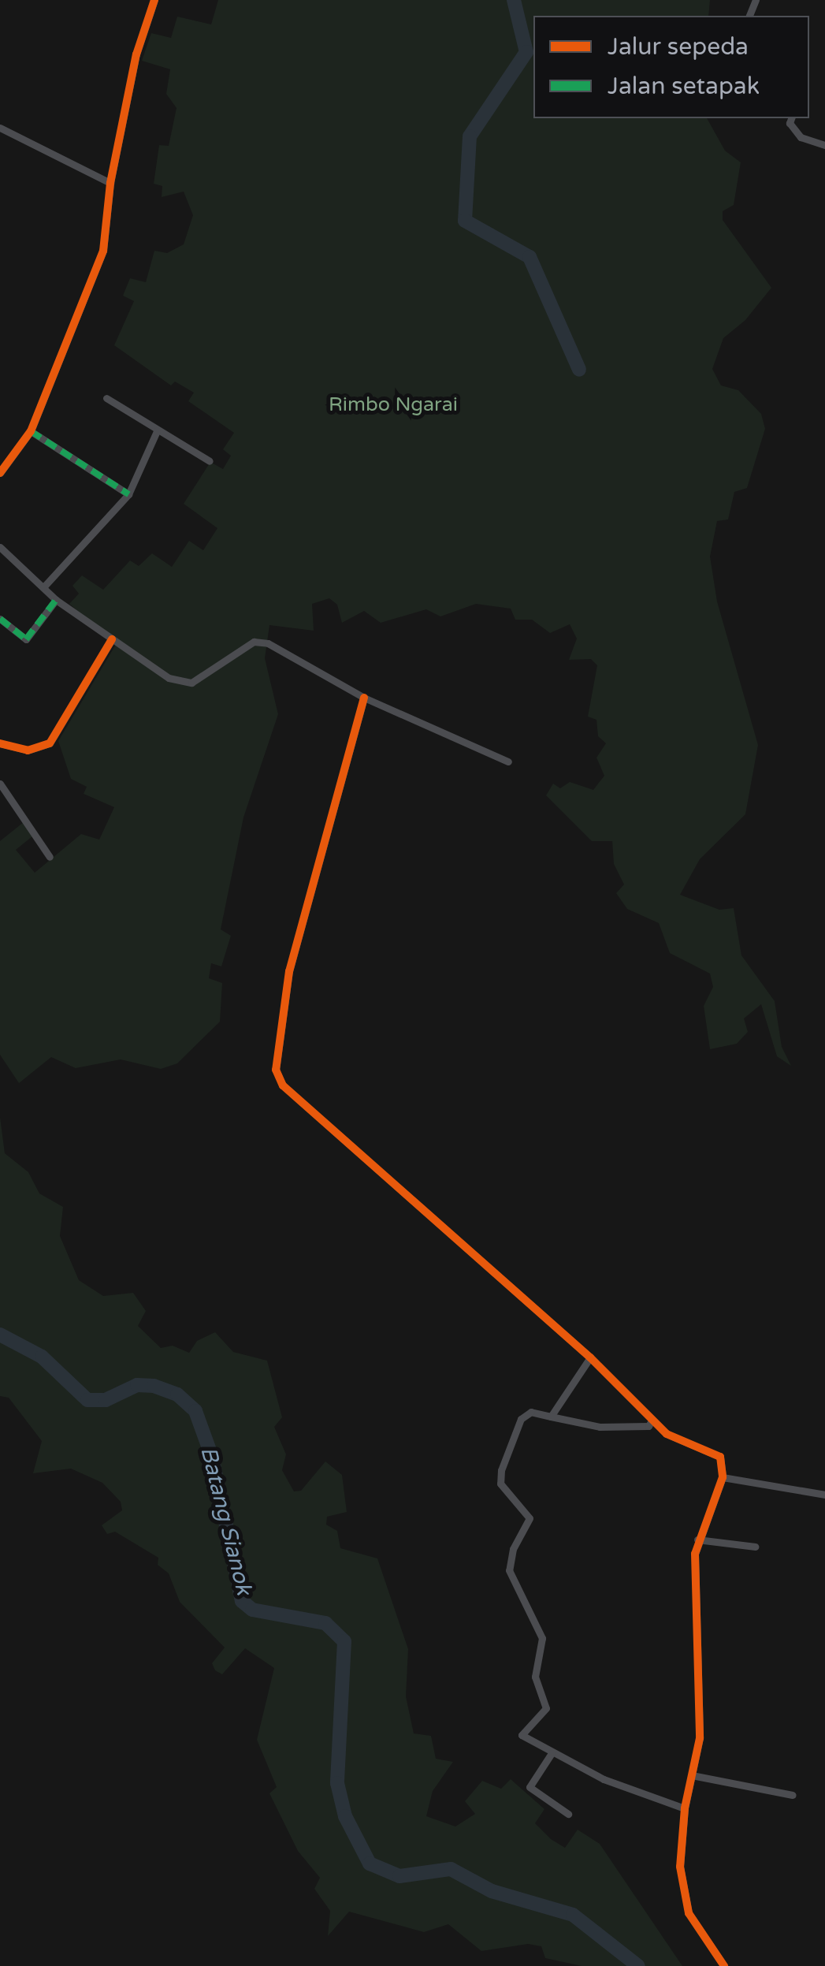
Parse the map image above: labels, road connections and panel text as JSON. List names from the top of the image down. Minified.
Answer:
{"water":["Batang Sianok"],"parks":["Rimbo Ngarai"],"legend":["Jalur sepeda","Jalan setapak"]}
